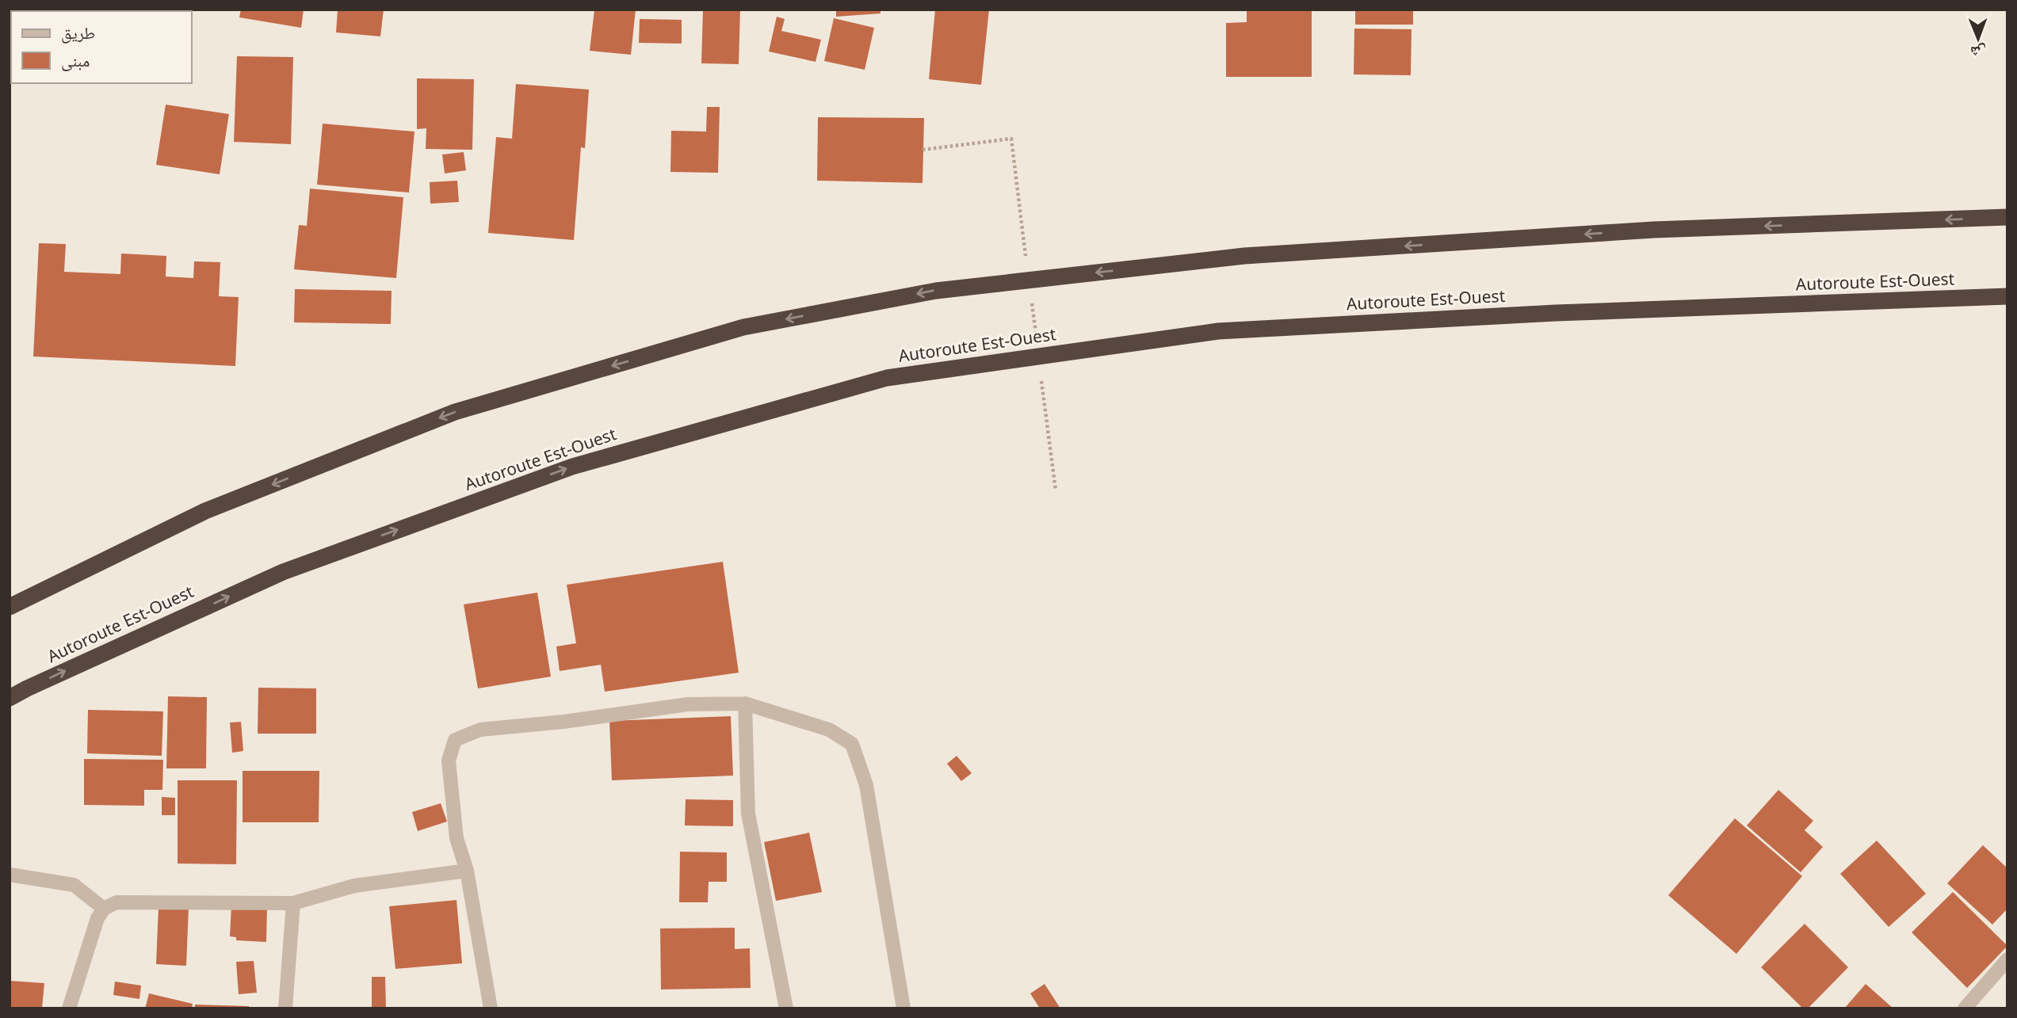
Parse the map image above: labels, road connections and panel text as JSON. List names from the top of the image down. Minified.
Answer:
{"streets":{"highway":["Autoroute Est-Ouest"]},"legend":["طريق","مبنى"],"north":"bottom"}
